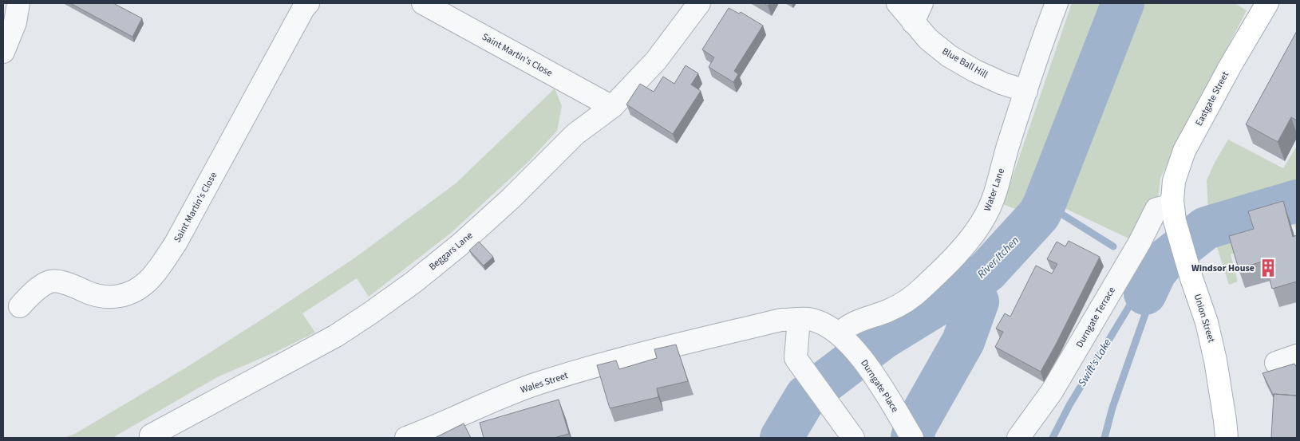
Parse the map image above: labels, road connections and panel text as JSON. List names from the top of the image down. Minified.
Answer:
{"streets":{"main road":["Eastgate Street","Union Street"],"street":["Saint Martin's Close","Blue Ball Hill","Water Lane","Beggars Lane","Durngate Terrace","Wales Street","Durngate Place"]},"crossings":[["Saint Martin's Close","Beggars Lane"],["Blue Ball Hill","Water Lane"],["Eastgate Street","Durngate Terrace"],["Eastgate Street","Union Street"],["Water Lane","Durngate Place"],["Durngate Terrace","Union Street"],["Wales Street","Durngate Place"]],"water":["River Itchen","Swift's Lake"],"places":{"building":["Windsor House"]}}
